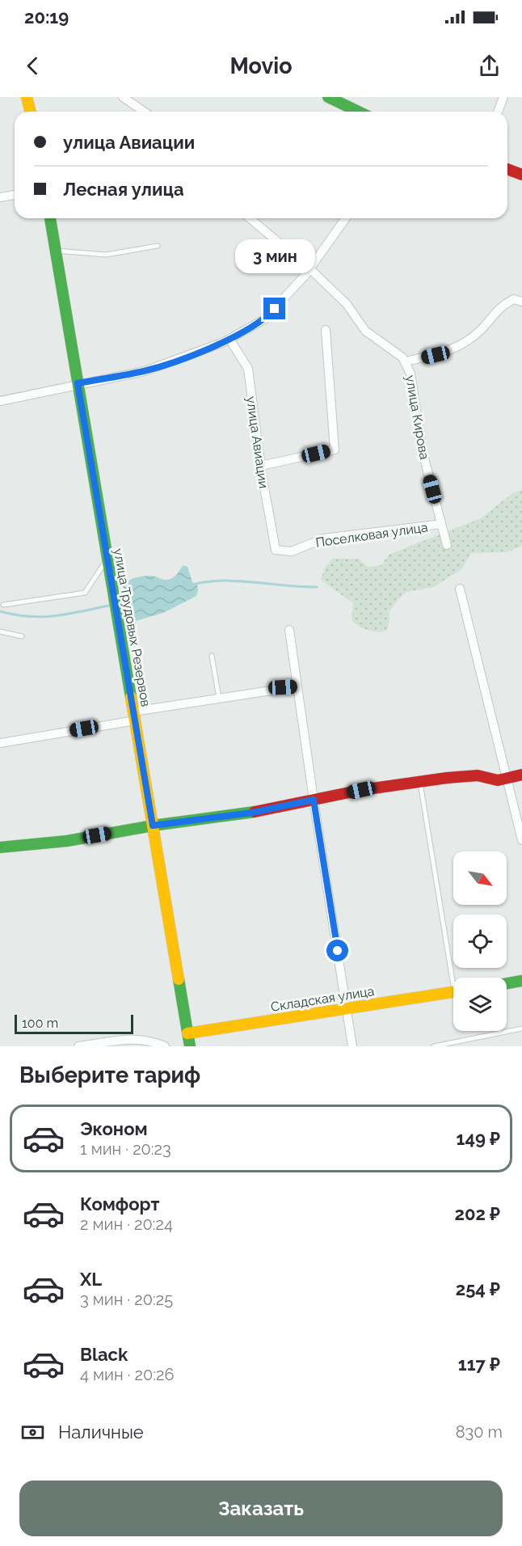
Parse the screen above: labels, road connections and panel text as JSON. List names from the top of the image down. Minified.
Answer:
{"streets":{"street":["улица Кирова","улица Авиации","Поселковая улица","улица Трудовых Резервов","Складская улица"]},"crossings":[["улица Кирова","Поселковая улица"],["улица Авиации","Поселковая улица"],["улица Трудовых Резервов","Складская улица"]],"scale_bar":"100 m","north":"bottom right","page":{"status":"20:19","header":"Movio","banner":["улица Авиации","Лесная улица"],"bubble":"3 мин","scale":"100 m","heading":"Выберите тариф","list":[{"name":"Эконом","note":"1 мин · 20:23","value":"149 ₽"},{"name":"Комфорт","note":"2 мин · 20:24","value":"202 ₽"},{"name":"XL","note":"3 мин · 20:25","value":"254 ₽"},{"name":"Black","note":"4 мин · 20:26","value":"117 ₽"}],"pay":["Наличные","830 m"],"buttons":"Заказать"}}
